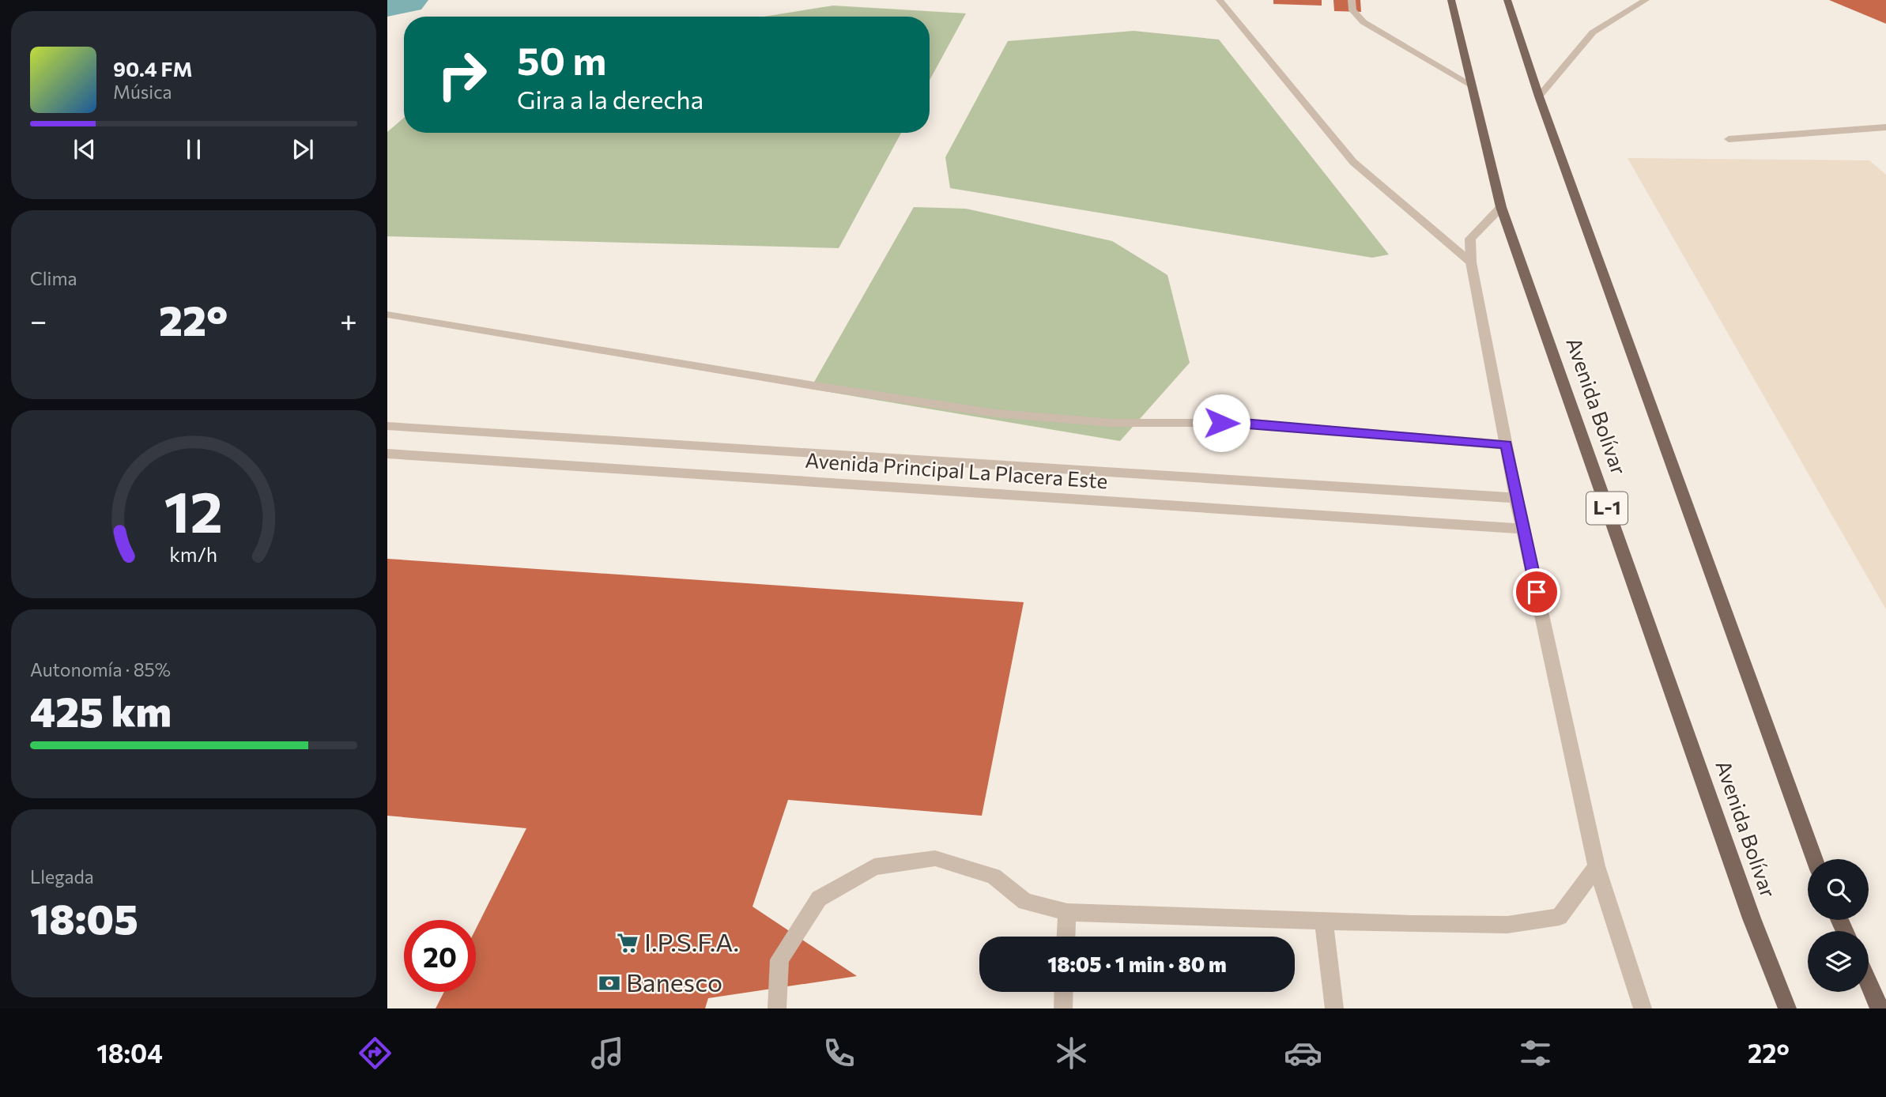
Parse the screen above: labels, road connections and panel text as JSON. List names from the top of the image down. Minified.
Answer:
{"streets":{"main road":["Avenida Bolívar","L-1"],"street":["Avenida Principal La Placera Este"]},"places":{"supermarket":["I.P.S.F.A."],"bank":["Banesco"]},"page":{"turn":["50 m","Gira a la derecha"],"song":["90.4 FM","Música"],"tile":["Clima",["Autonomía · 85%","425 km"],["Llegada","18:05"]],"heat":["−","22°","+"],"limit":"20","trip":"18:05 · 1 min · 80 m","tabs":["18:04","22°"],"gauge":["12","km/h"]}}
